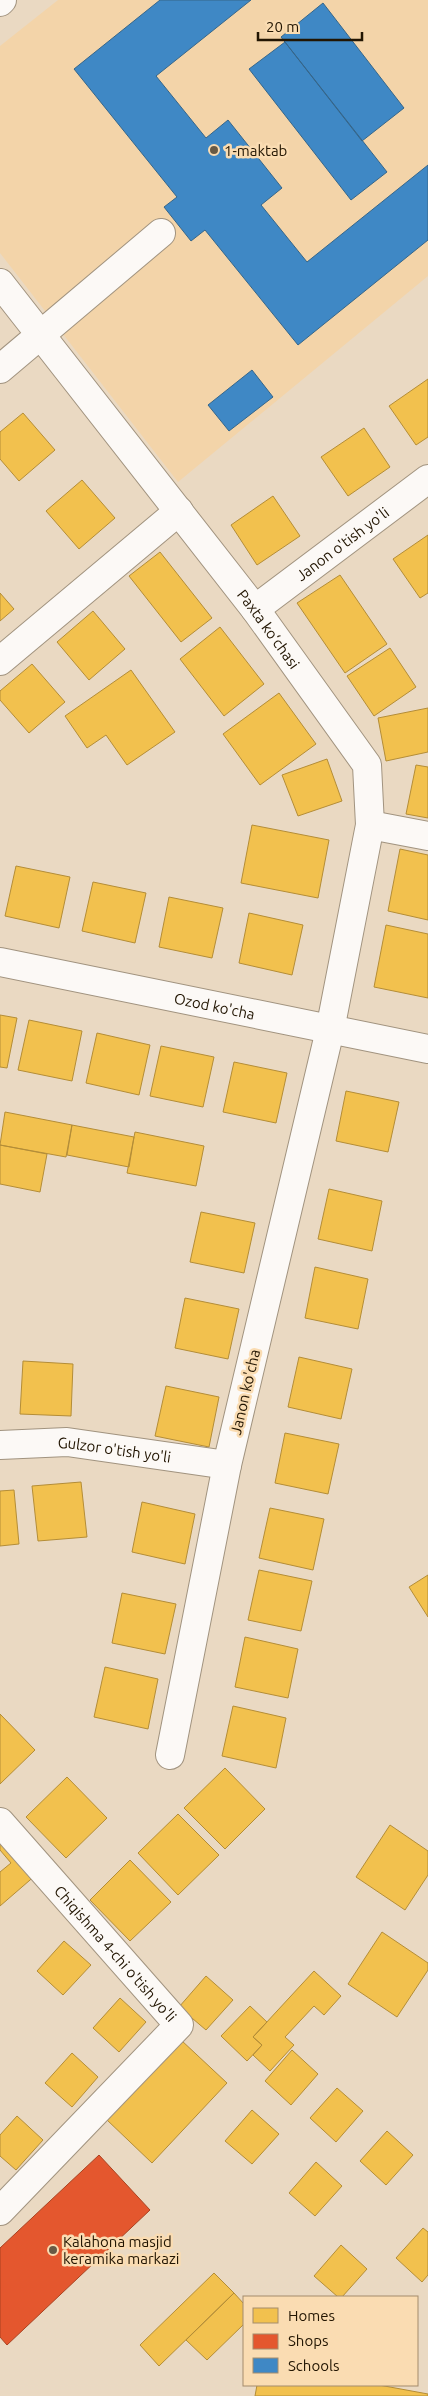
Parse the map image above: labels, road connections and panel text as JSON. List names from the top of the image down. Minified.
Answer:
{"streets":{"street":["Janon o'tish yo'li","Paxta ko‘chasi","Ozod ko'cha","Janon ko'cha","Gulzor o'tish yo'li","Chiqishma 4-chi o'tish yo'li"]},"crossings":[["Janon o'tish yo'li","Paxta ko‘chasi"],["Paxta ko‘chasi","Ozod ko'cha"],["Paxta ko‘chasi","Janon ko'cha"],["Ozod ko'cha","Janon ko'cha"],["Janon ko'cha","Gulzor o'tish yo'li"]],"places":["1-maktab","Kalahona masjid keramika markazi"],"legend":["Homes","Shops","Schools"],"scale_bar":"20 m"}
